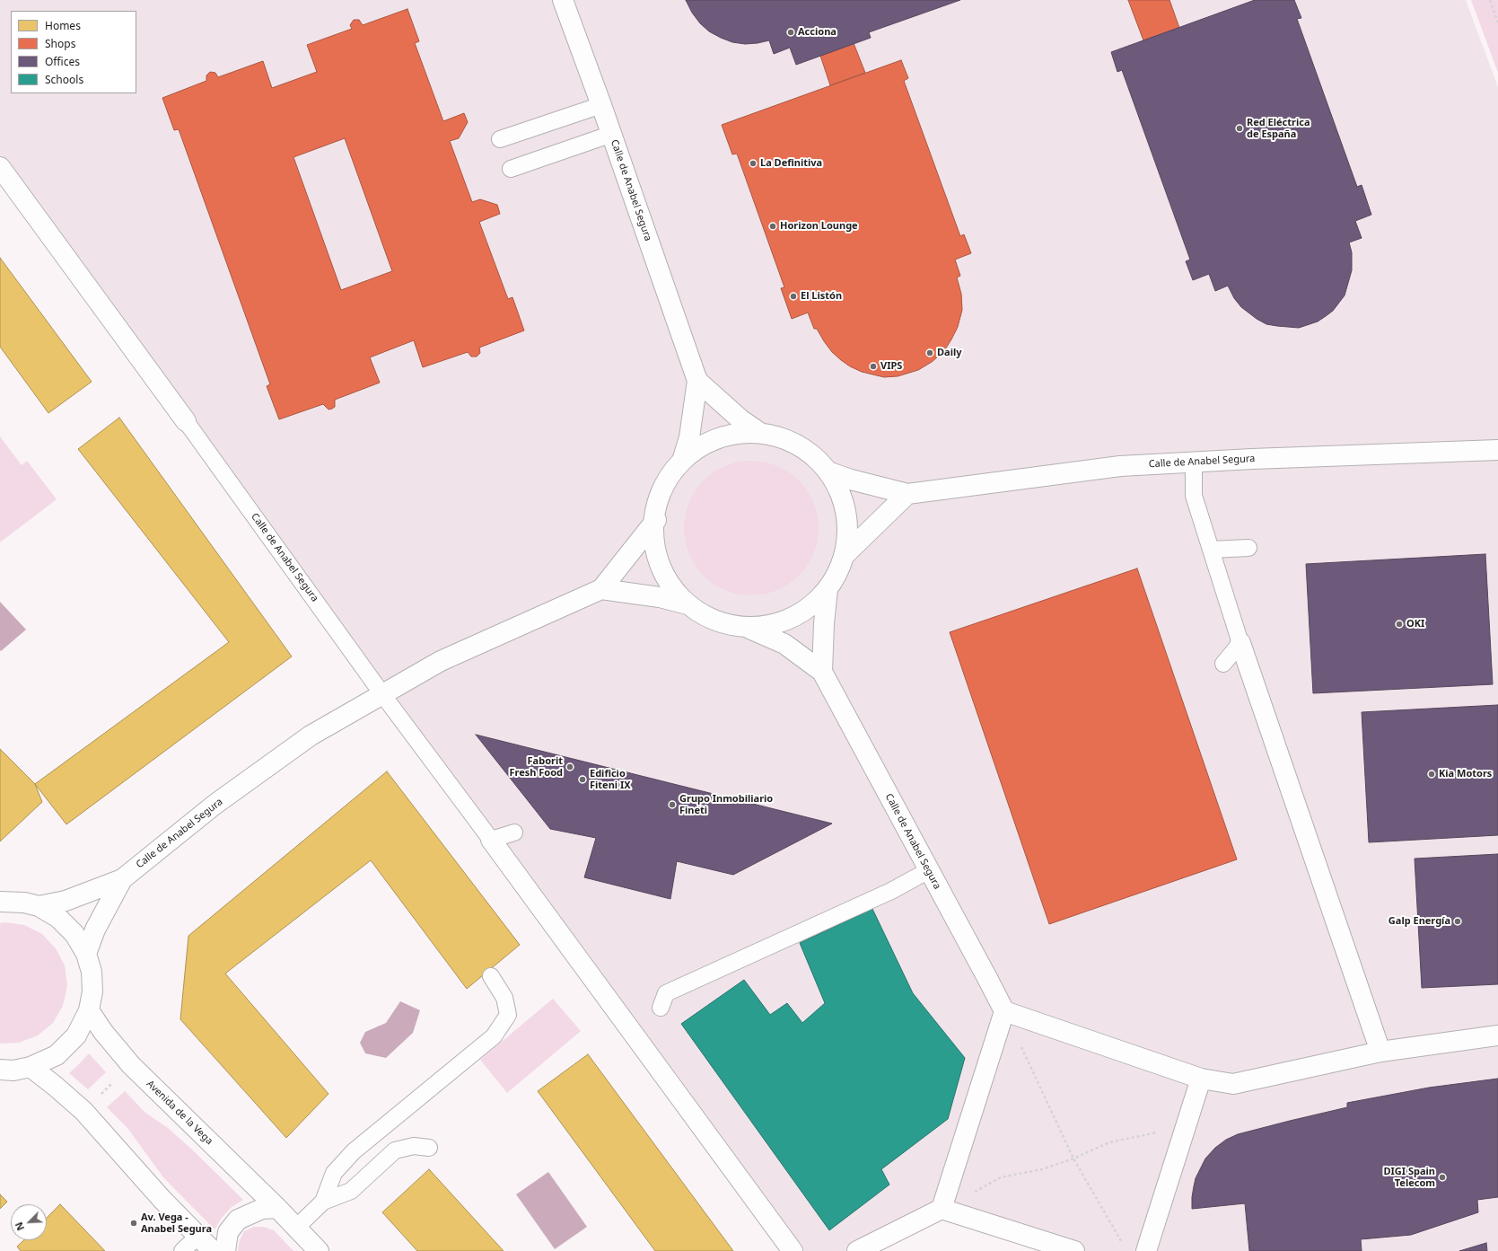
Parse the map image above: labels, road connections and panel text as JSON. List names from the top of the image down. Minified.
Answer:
{"streets":{"street":["Calle de Anabel Segura","Avenida de la Vega"]},"places":["Acciona","Red Eléctrica de España","La Definitiva","Horizon Lounge","El Listón","Daily","VIPS","OKI","Faborit Fresh Food","Kia Motors","Edificio Fiteni IX","Grupo Inmobiliario Fineti","Galp Energía","DIGI Spain Telecom","Av. Vega - Anabel Segura"],"legend":["Homes","Shops","Offices","Schools"],"north":"bottom left"}
